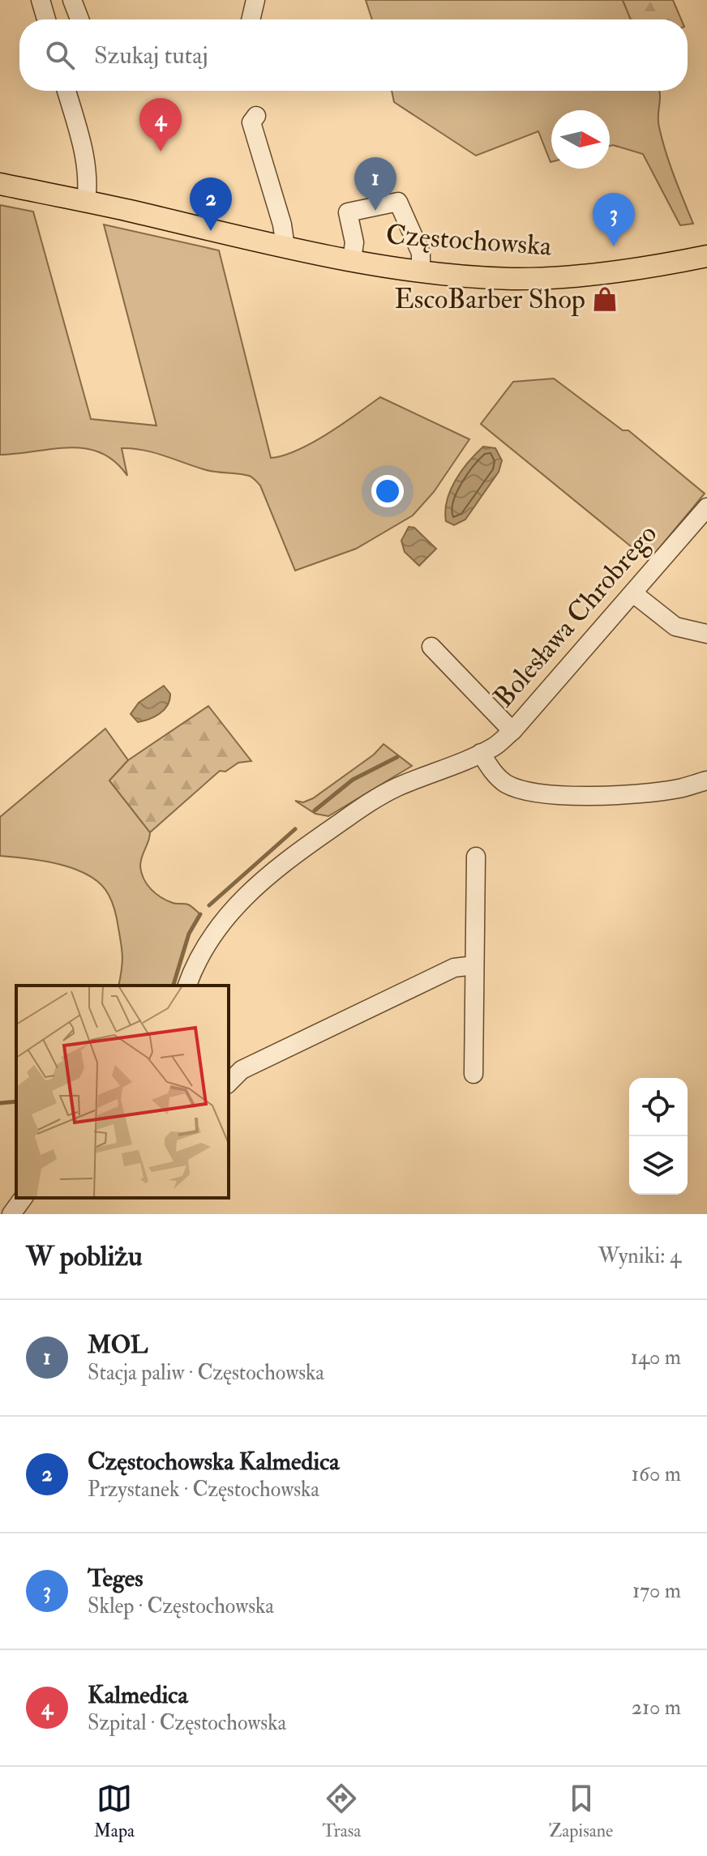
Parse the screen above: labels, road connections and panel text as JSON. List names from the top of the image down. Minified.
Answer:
{"streets":{"main road":["Częstochowska"],"street":["Bolesława Chrobrego"]},"places":{"shop":["EscoBarber Shop"]},"north":"right","page":{"search":"Szukaj tutaj","pins":["4","1","2","3"],"heading":["W pobliżu","Wyniki: 4"],"list":[{"mark":"1","name":"MOL","note":"Stacja paliw · Częstochowska","value":"140 m"},{"mark":"2","name":"Częstochowska Kalmedica","note":"Przystanek · Częstochowska","value":"160 m"},{"mark":"3","name":"Teges","note":"Sklep · Częstochowska","value":"170 m"},{"mark":"4","name":"Kalmedica","note":"Szpital · Częstochowska","value":"210 m"}],"nav":["Mapa","Trasa","Zapisane"]}}
